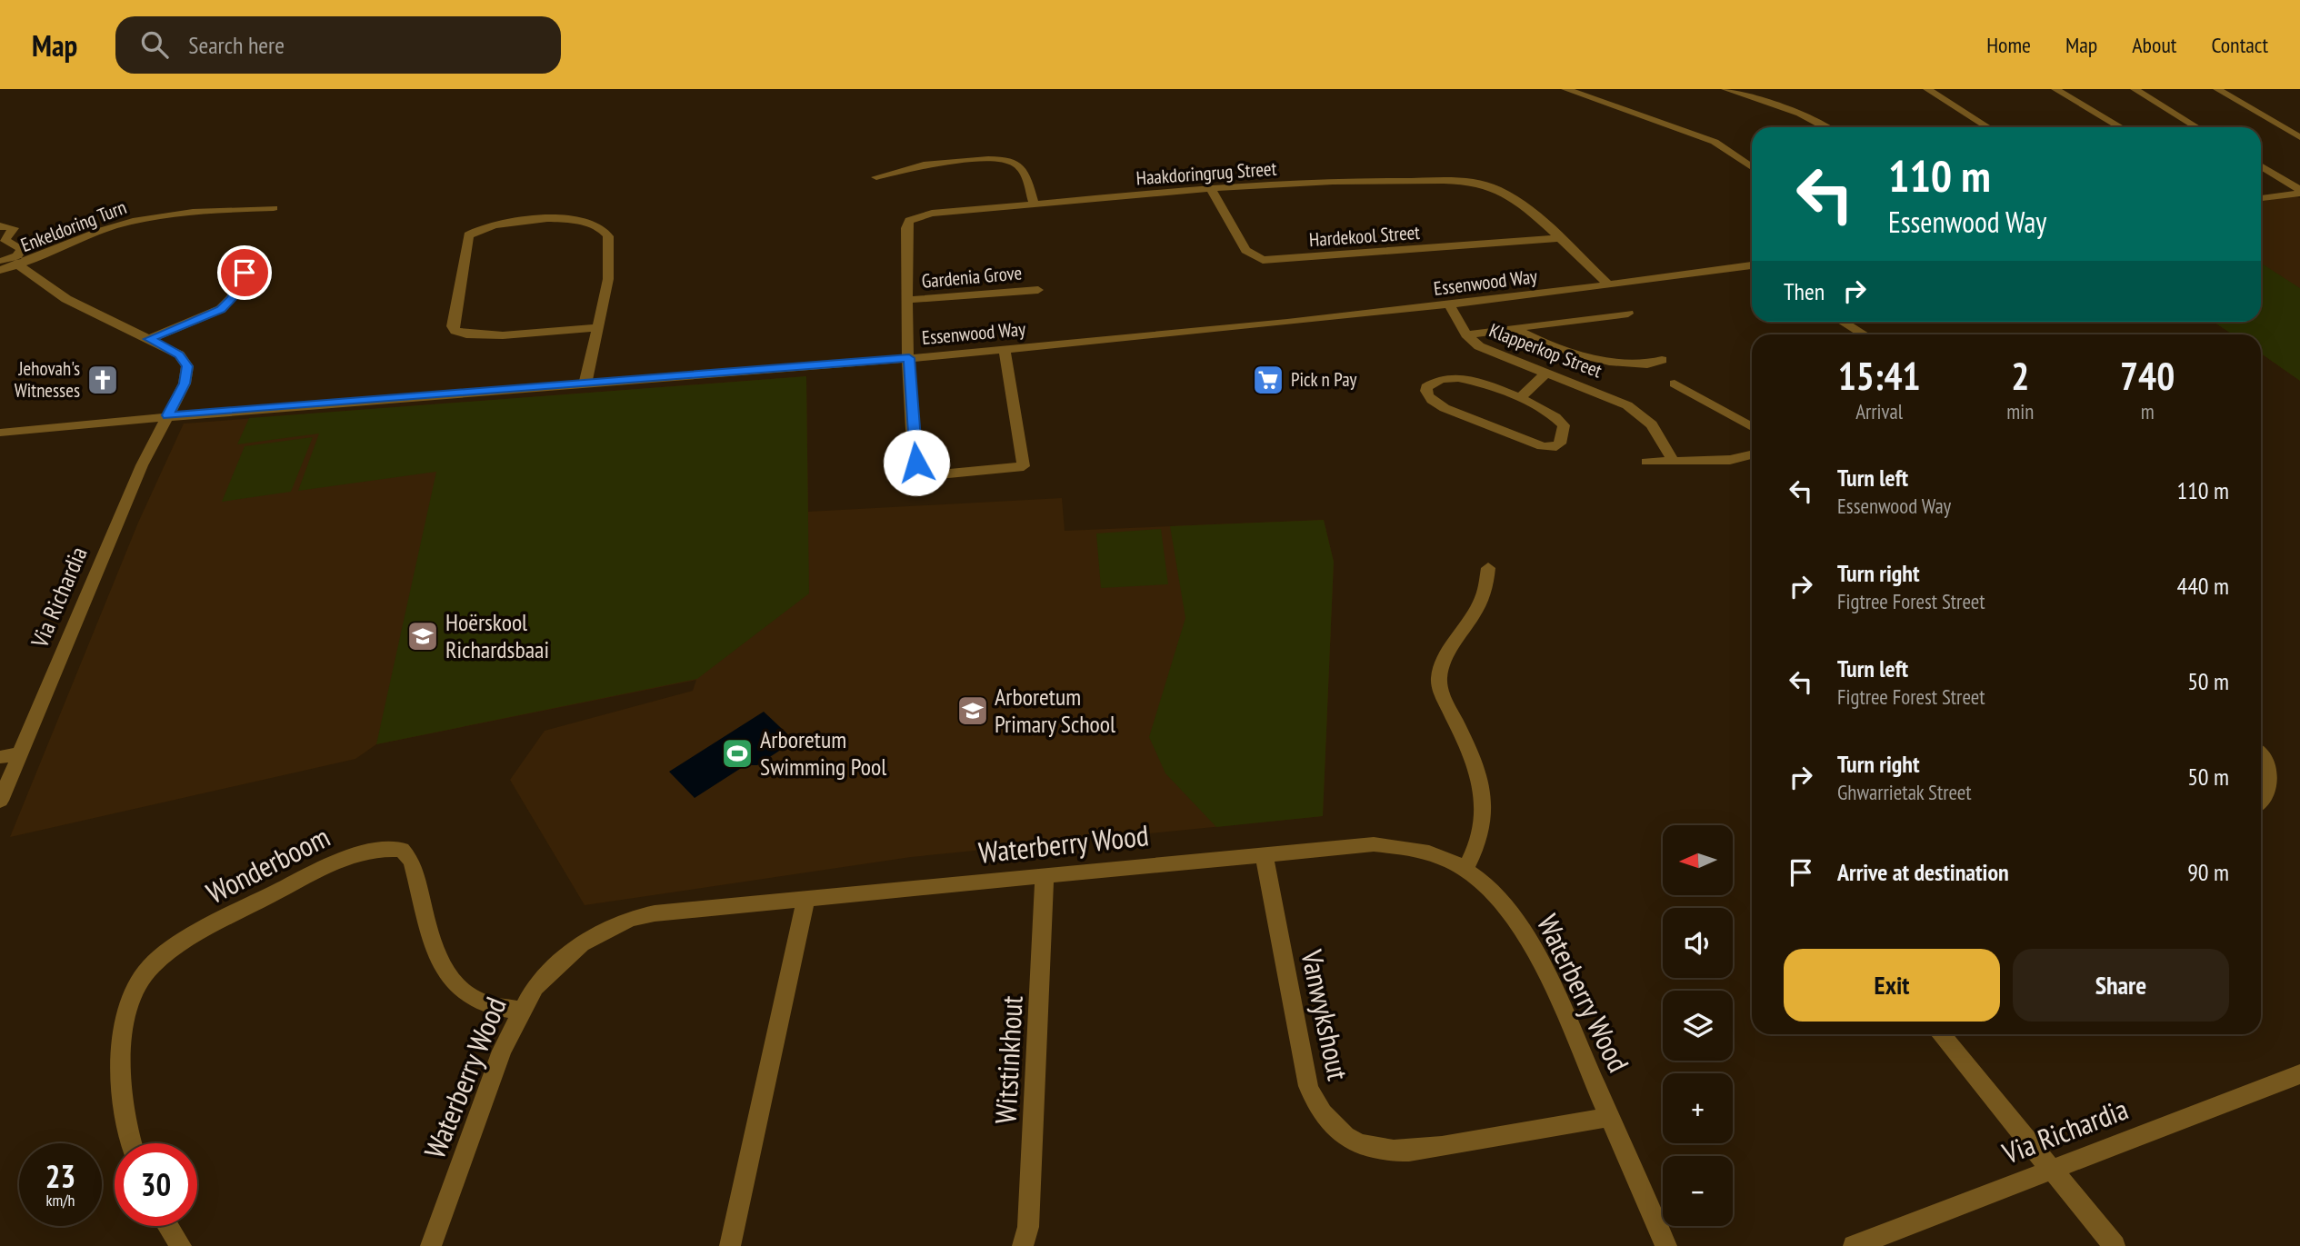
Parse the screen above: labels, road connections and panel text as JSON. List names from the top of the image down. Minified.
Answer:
{"streets":{"street":["Haakdoringrug Street","Enkeldoring Turn","Hardekool Street","Gardenia Grove","Essenwood Way","Klapperkop Street","Via Richardia","Waterberry Wood","Wonderboom","Vanwykshout","Witstinkhout"]},"crossings":[["Haakdoringrug Street","Hardekool Street"],["Haakdoringrug Street","Gardenia Grove"],["Haakdoringrug Street","Essenwood Way"],["Essenwood Way","Klapperkop Street"],["Essenwood Way","Via Richardia"],["Waterberry Wood","Wonderboom"],["Waterberry Wood","Vanwykshout"],["Waterberry Wood","Witstinkhout"]],"places":{"church":["Jehovah's Witnesses"],"supermarket":["Pick n Pay"],"school or university":["Hoërskool Richardsbaai","Arboretum Primary School"],"sports":["Arboretum Swimming Pool"]},"north":"left","page":{"header":"Map","search":"Search here","nav":["Home","Map","About","Contact"],"turn":["110 m","Essenwood Way"],"then":"Then","eta":["15:41","Arrival","2","min","740","m"],"list":[{"name":"Turn left","note":"Essenwood Way","value":"110 m"},{"name":"Turn right","note":"Figtree Forest Street","value":"440 m"},{"name":"Turn left","note":"Figtree Forest Street","value":"50 m"},{"name":"Turn right","note":"Ghwarrietak Street","value":"50 m"},{"name":"Arrive at destination","value":"90 m"}],"map_buttons":["+","−"],"buttons":["Exit","Share"],"speed":"23 km/h","limit":"30"}}
